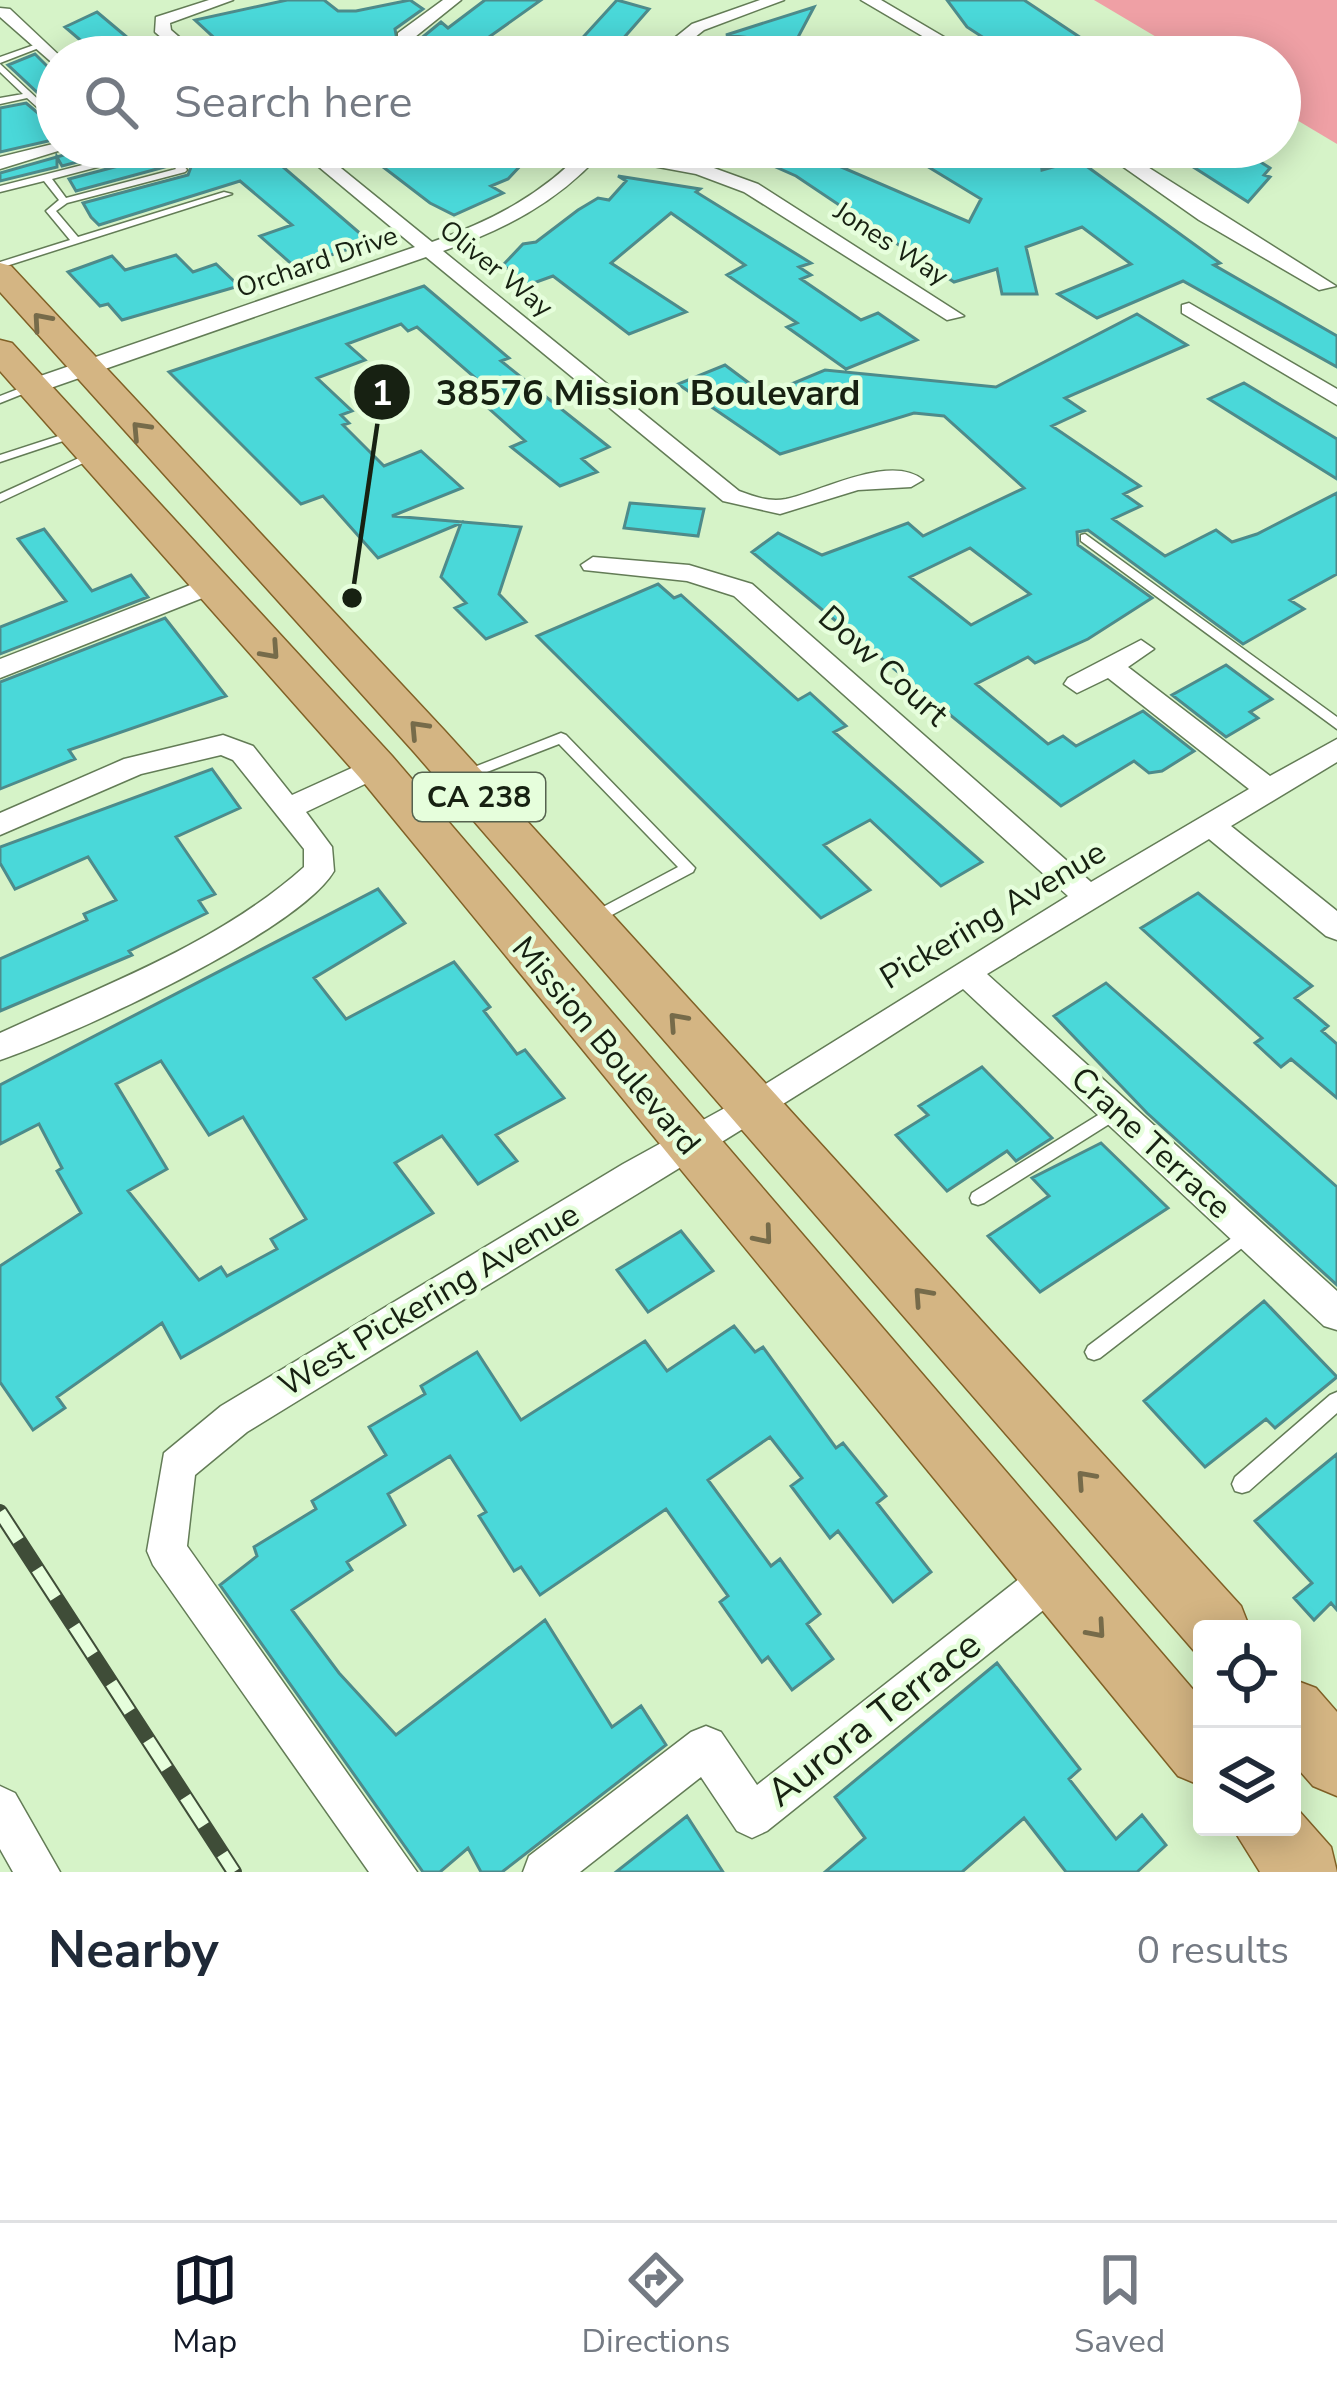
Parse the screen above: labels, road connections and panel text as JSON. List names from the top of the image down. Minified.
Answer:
{"streets":{"main road":["CA 238","Mission Boulevard"],"street":["Jones Way","Orchard Drive","Oliver Way","Dow Court","Pickering Avenue","Crane Terrace","West Pickering Avenue","Aurora Terrace"]},"crossings":[["Orchard Drive","Oliver Way"],["Orchard Drive","Mission Boulevard"],["Dow Court","Pickering Avenue"],["Pickering Avenue","Mission Boulevard"],["Pickering Avenue","Crane Terrace"],["Pickering Avenue","West Pickering Avenue"],["Mission Boulevard","West Pickering Avenue"],["Mission Boulevard","Aurora Terrace"]],"places":["38576 Mission Boulevard"],"page":{"search":"Search here","heading":["Nearby","0 results"],"nav":["Map","Directions","Saved"]}}
